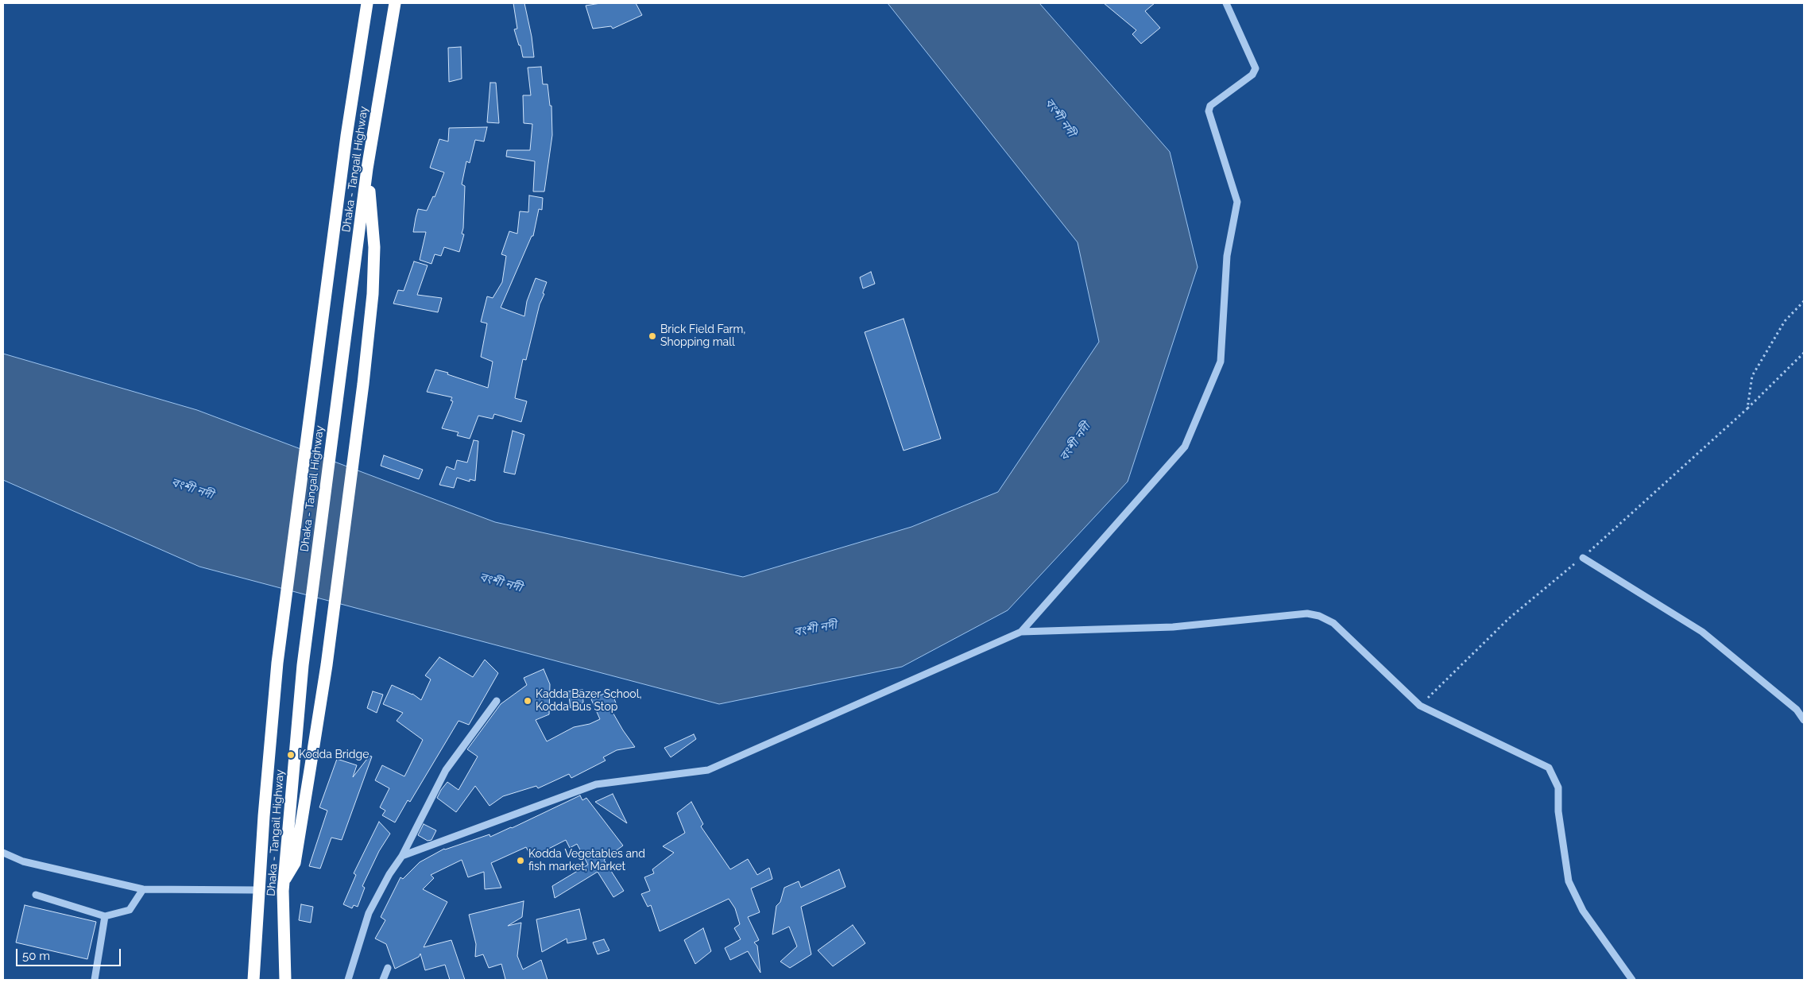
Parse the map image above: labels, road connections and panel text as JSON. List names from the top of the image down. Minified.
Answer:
{"streets":{"highway":["Dhaka - Tangail Highway"]},"water":["বংশী নদী"],"places":["Brick Field Farm, Shopping mall","Kadda Bazer School, Kodda Bus Stop","Kodda Bridge","Kodda Vegetables and fish market, Market"],"scale_bar":"50 m"}
